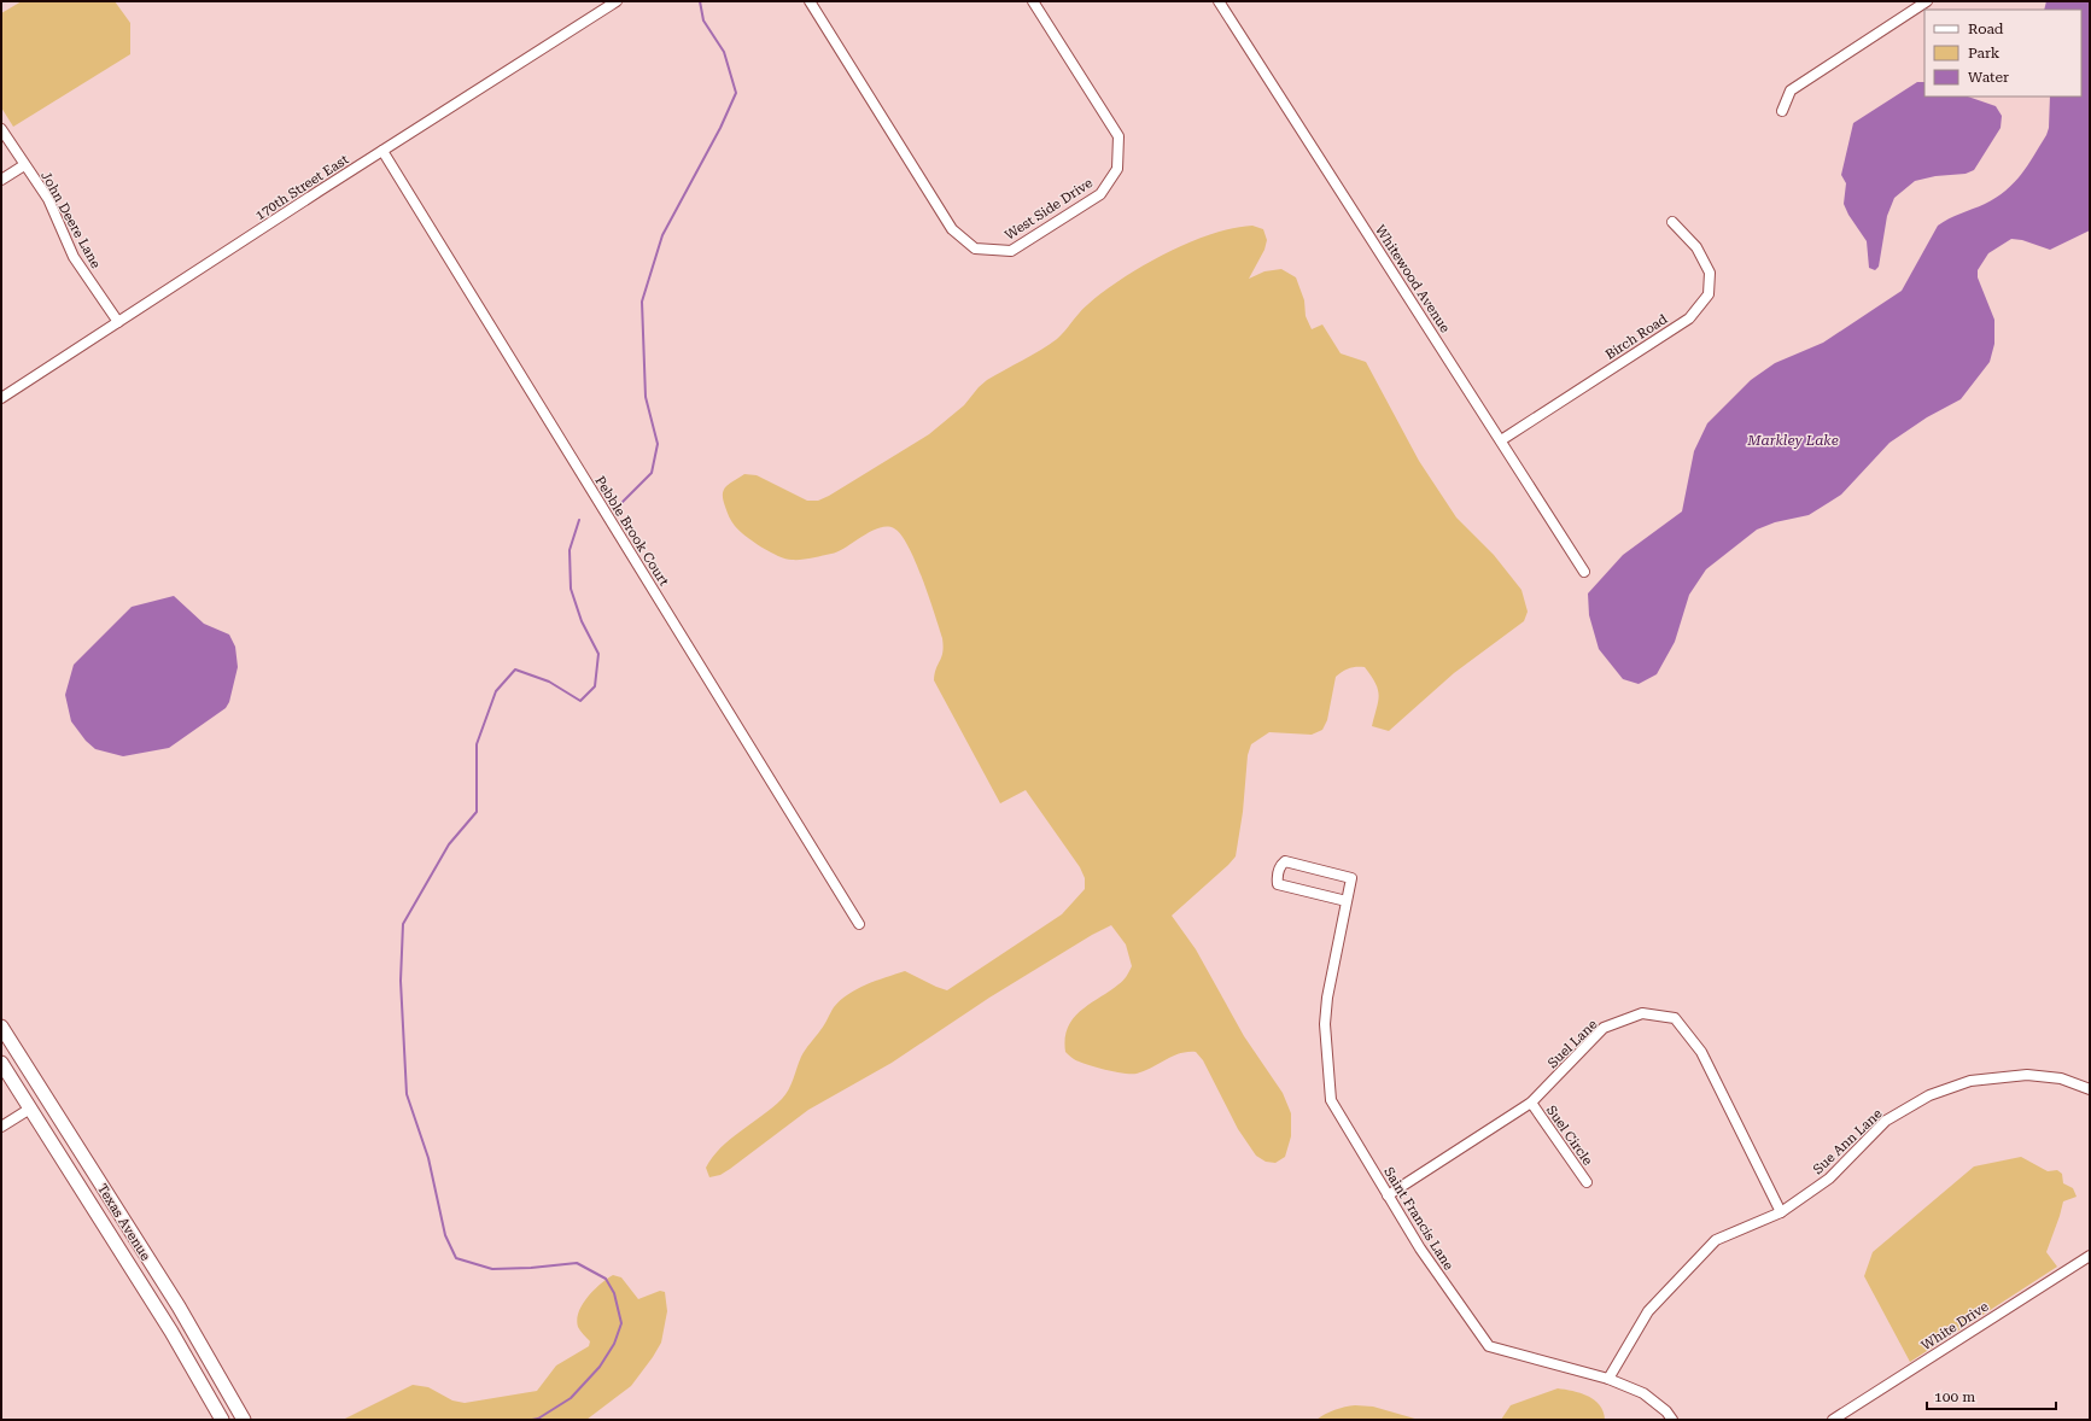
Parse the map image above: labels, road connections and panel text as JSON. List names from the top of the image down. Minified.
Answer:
{"streets":{"main road":["Texas Avenue"],"street":["170th Street East","West Side Drive","John Deere Lane","Whitewood Avenue","Birch Road","Pebble Brook Court","Suel Lane","Suel Circle","Sue Ann Lane","Saint Francis Lane","White Drive"]},"crossings":[["170th Street East","John Deere Lane"],["170th Street East","Pebble Brook Court"],["Whitewood Avenue","Birch Road"],["Suel Lane","Suel Circle"],["Suel Lane","Sue Ann Lane"],["Suel Lane","Saint Francis Lane"],["Sue Ann Lane","Saint Francis Lane"]],"water":["Markley Lake"],"legend":["Road","Park","Water"],"scale_bar":"100 m"}
